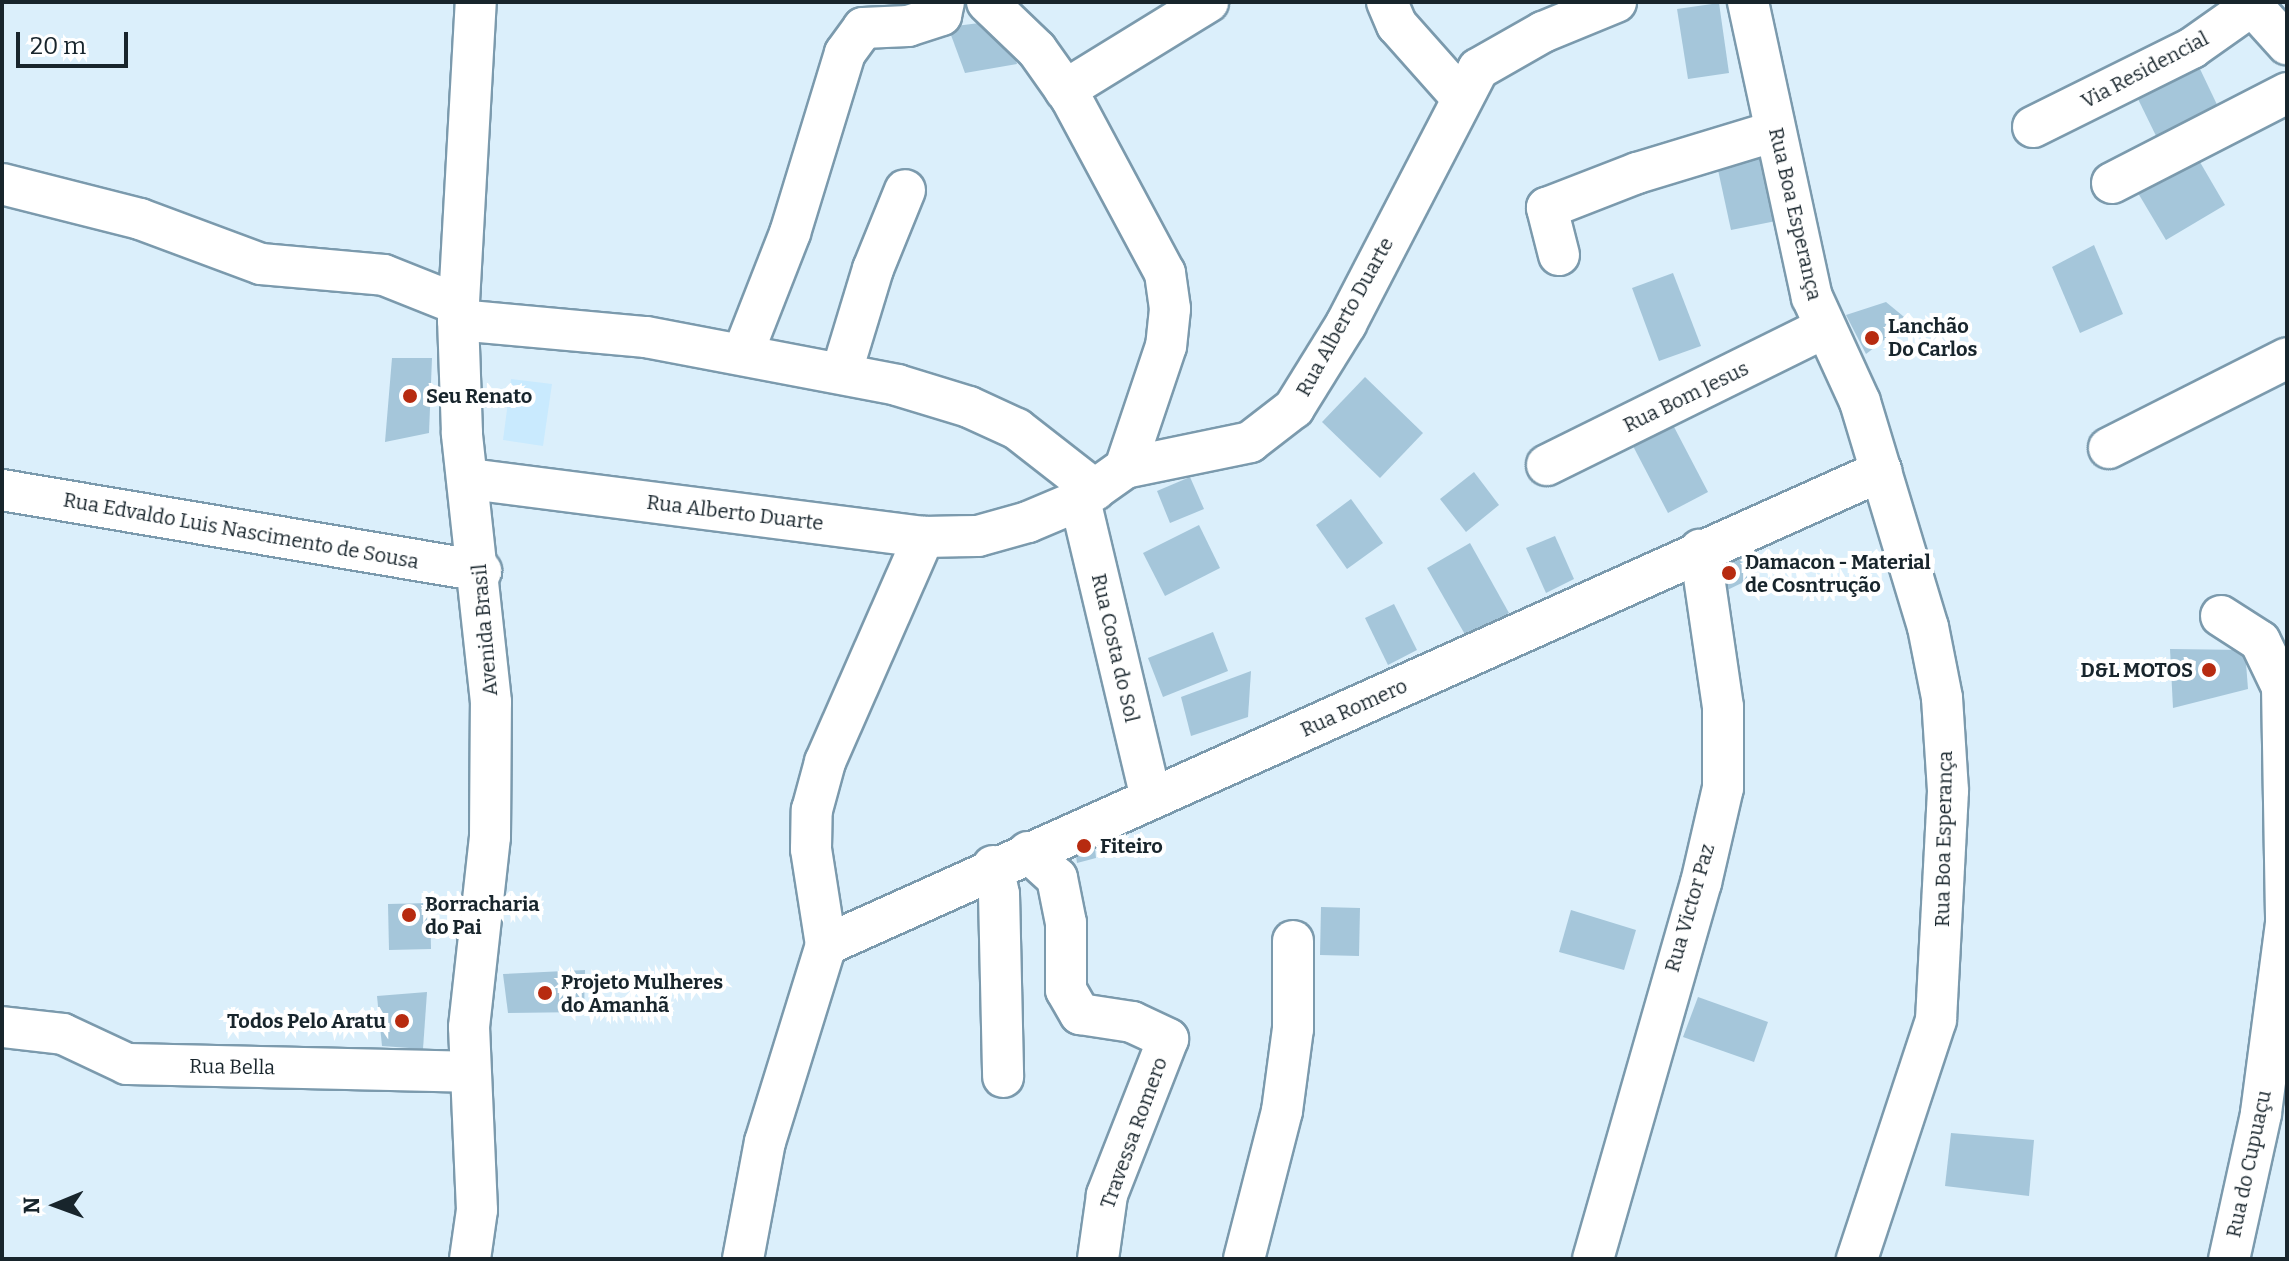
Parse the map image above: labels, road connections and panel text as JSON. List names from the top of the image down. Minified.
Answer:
{"streets":{"street":["Via Residencial","Rua Boa Esperança","Rua Alberto Duarte","Rua Bom Jesus","Rua Edvaldo Luis Nascimento de Sousa","Avenida Brasil","Rua Costa do Sol","Rua Romero","Rua Victor Paz","Rua Bella","Travessa Romero","Rua do Cupuaçu"]},"crossings":[["Rua Boa Esperança","Rua Bom Jesus"],["Rua Boa Esperança","Rua Romero"],["Rua Alberto Duarte","Avenida Brasil"],["Rua Alberto Duarte","Rua Costa do Sol"],["Rua Edvaldo Luis Nascimento de Sousa","Avenida Brasil"],["Avenida Brasil","Rua Bella"],["Rua Costa do Sol","Rua Romero"],["Rua Romero","Rua Victor Paz"],["Rua Romero","Travessa Romero"]],"places":["Lanchão Do Carlos","Seu Renato","Damacon - Material de Cosntrução","D&L MOTOS","Fiteiro","Borracharia do Pai","Projeto Mulheres do Amanhã","Todos Pelo Aratu"],"scale_bar":"20 m","north":"left"}
